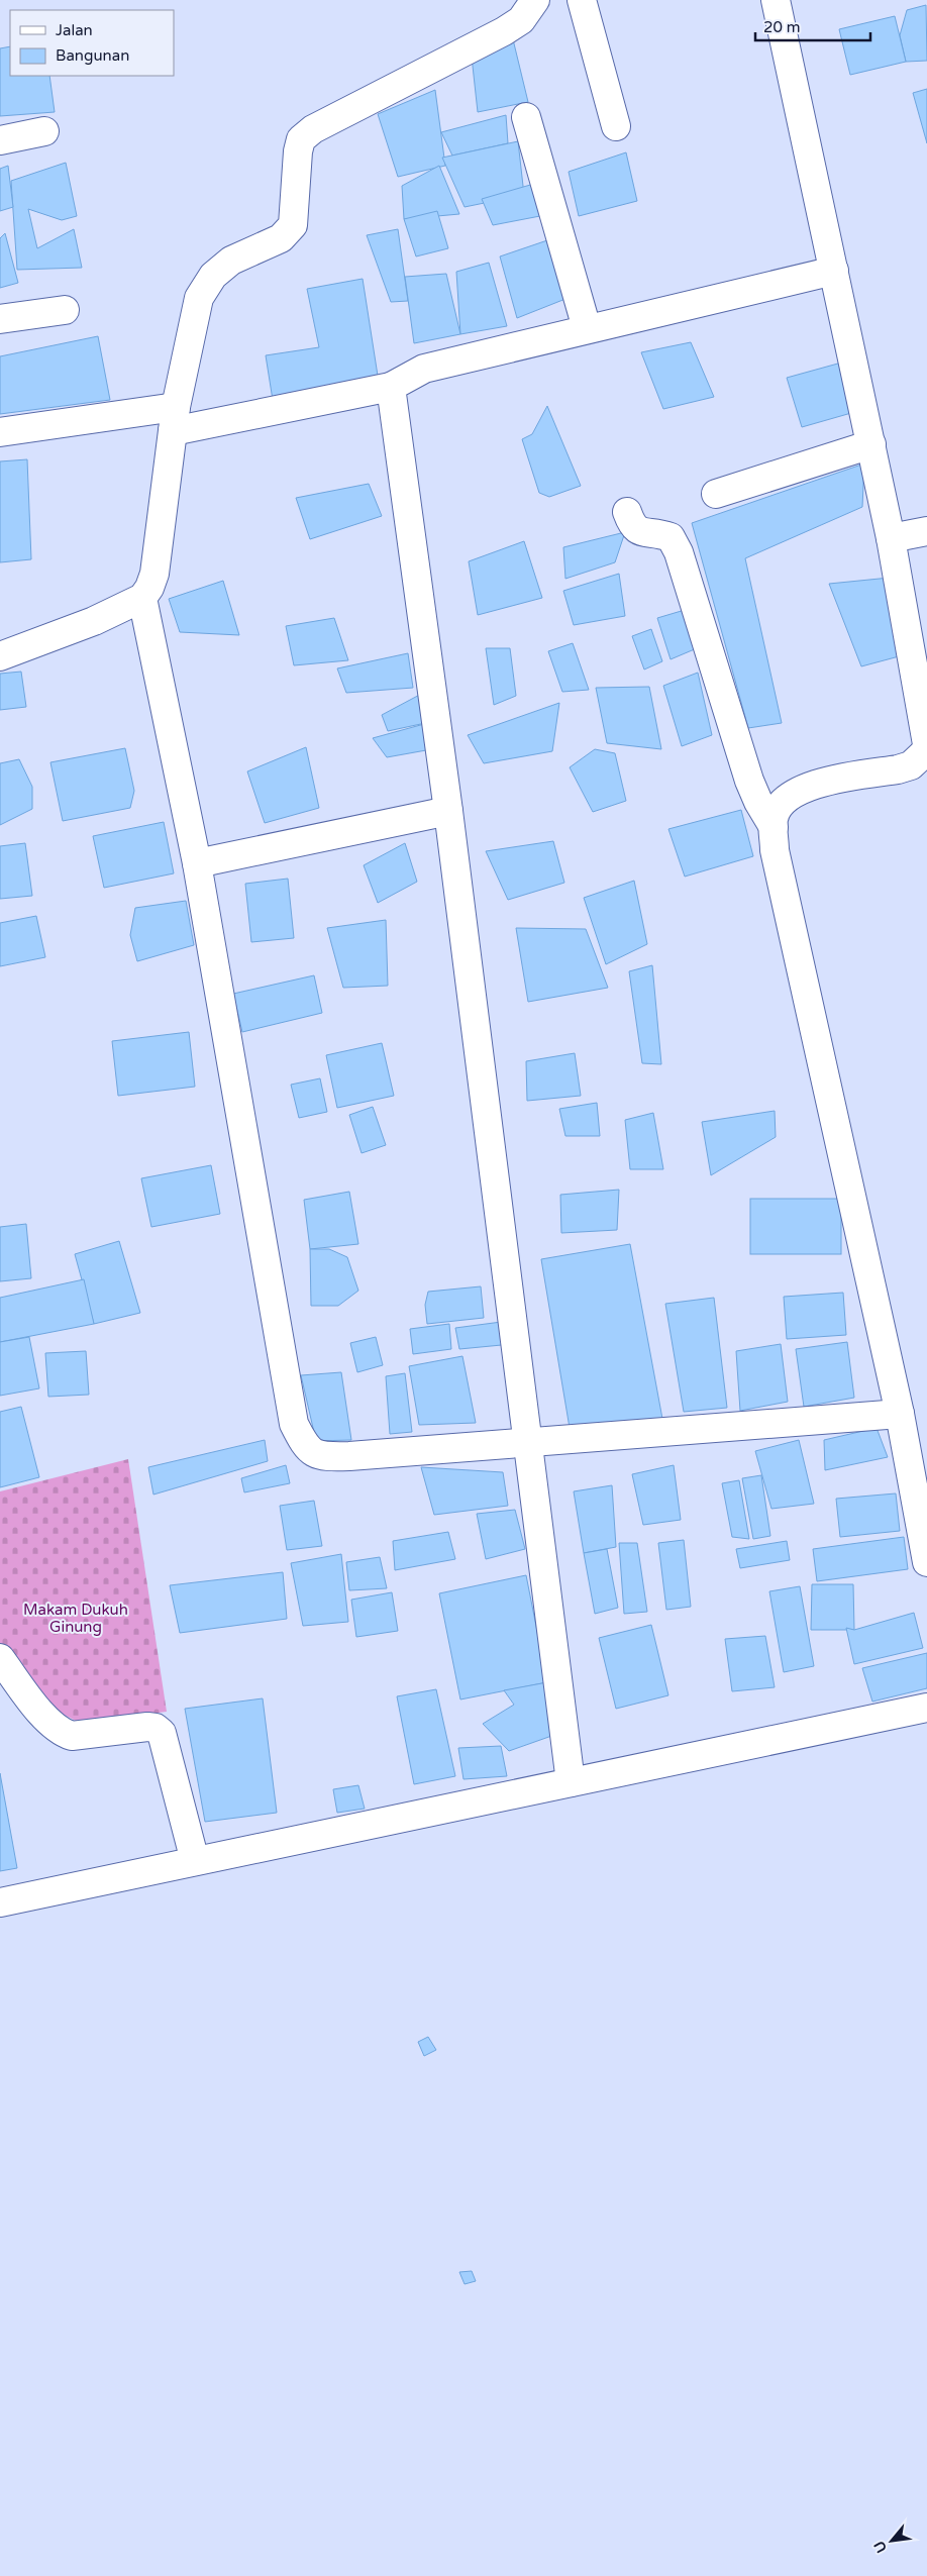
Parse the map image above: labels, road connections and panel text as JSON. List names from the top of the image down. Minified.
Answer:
{"parks":["Makam Dukuh Ginung"],"legend":["Jalan","Bangunan"],"scale_bar":"20 m","north":"bottom left"}
